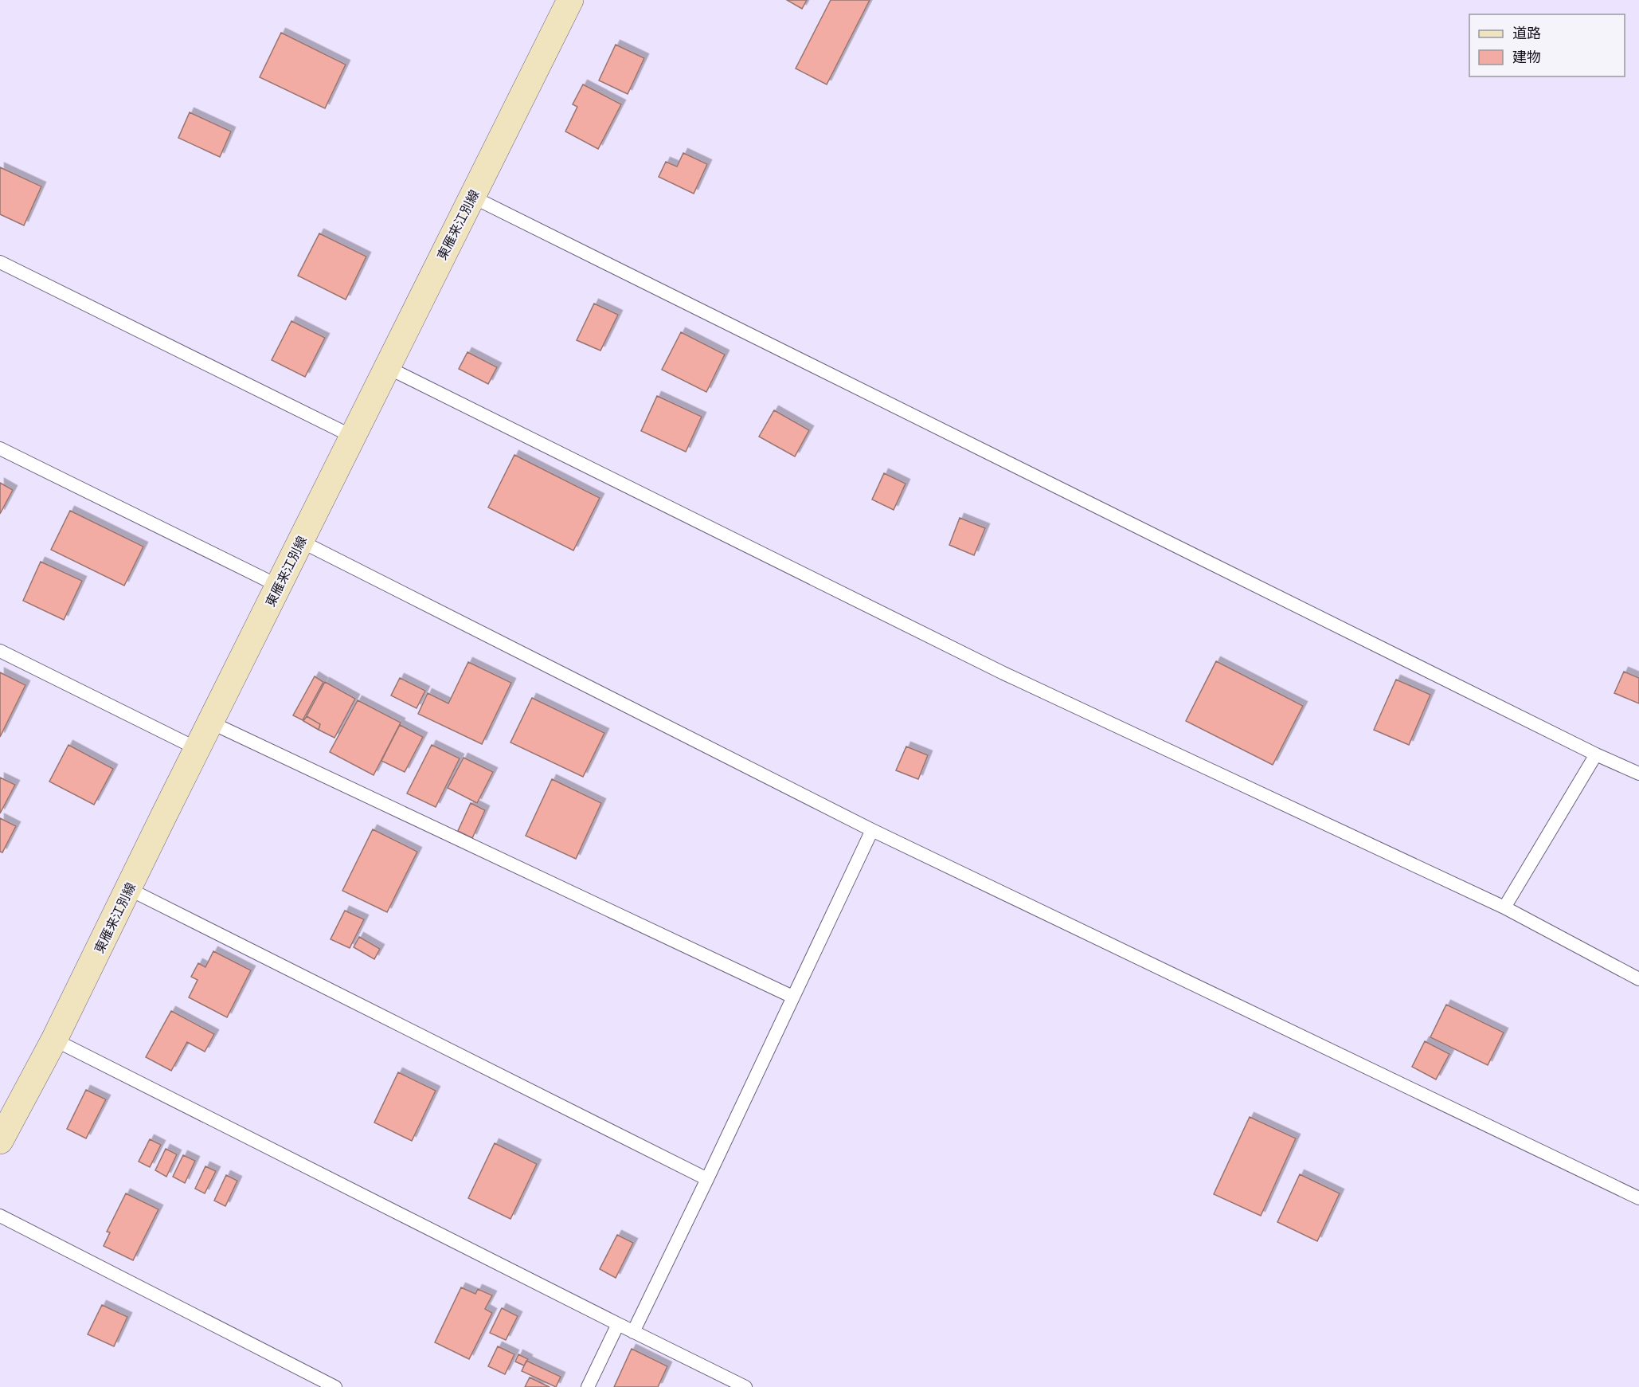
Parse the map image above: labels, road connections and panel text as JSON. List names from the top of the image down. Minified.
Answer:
{"streets":{"main road":["東雁来江別線"]},"legend":["道路","建物"]}
